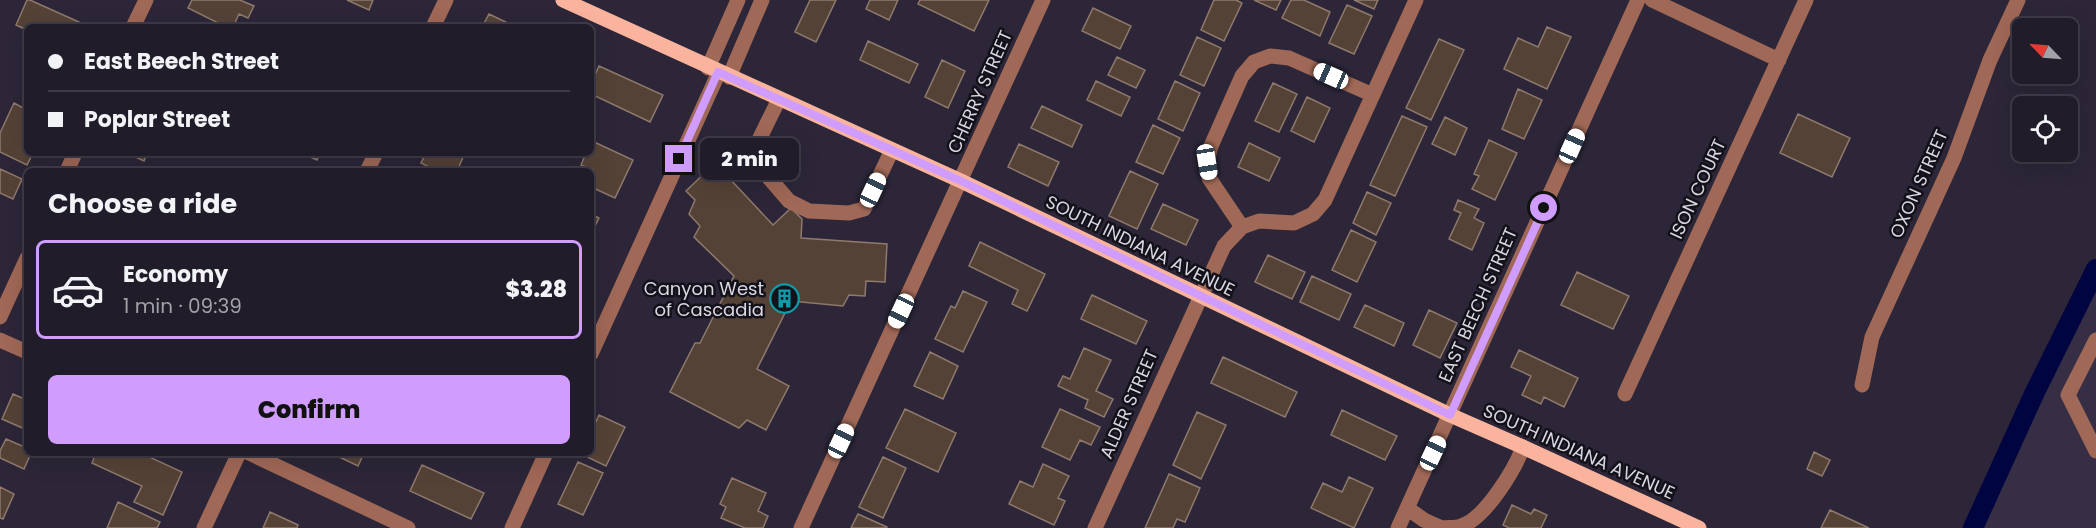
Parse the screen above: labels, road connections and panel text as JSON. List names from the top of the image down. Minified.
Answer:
{"streets":{"main road":["SOUTH INDIANA AVENUE"],"street":["CHERRY STREET","OXON STREET","ISON COURT","EAST BEECH STREET","ALDER STREET"]},"crossings":[["CHERRY STREET","SOUTH INDIANA AVENUE"],["SOUTH INDIANA AVENUE","EAST BEECH STREET"],["SOUTH INDIANA AVENUE","ALDER STREET"]],"places":{"building":["Canyon West of Cascadia"]},"north":"top left","page":{"banner":["East Beech Street","Poplar Street"],"bubble":"2 min","heading":"Choose a ride","list":[{"name":"Economy","note":"1 min · 09:39","value":"$3.28"}],"buttons":"Confirm"}}
